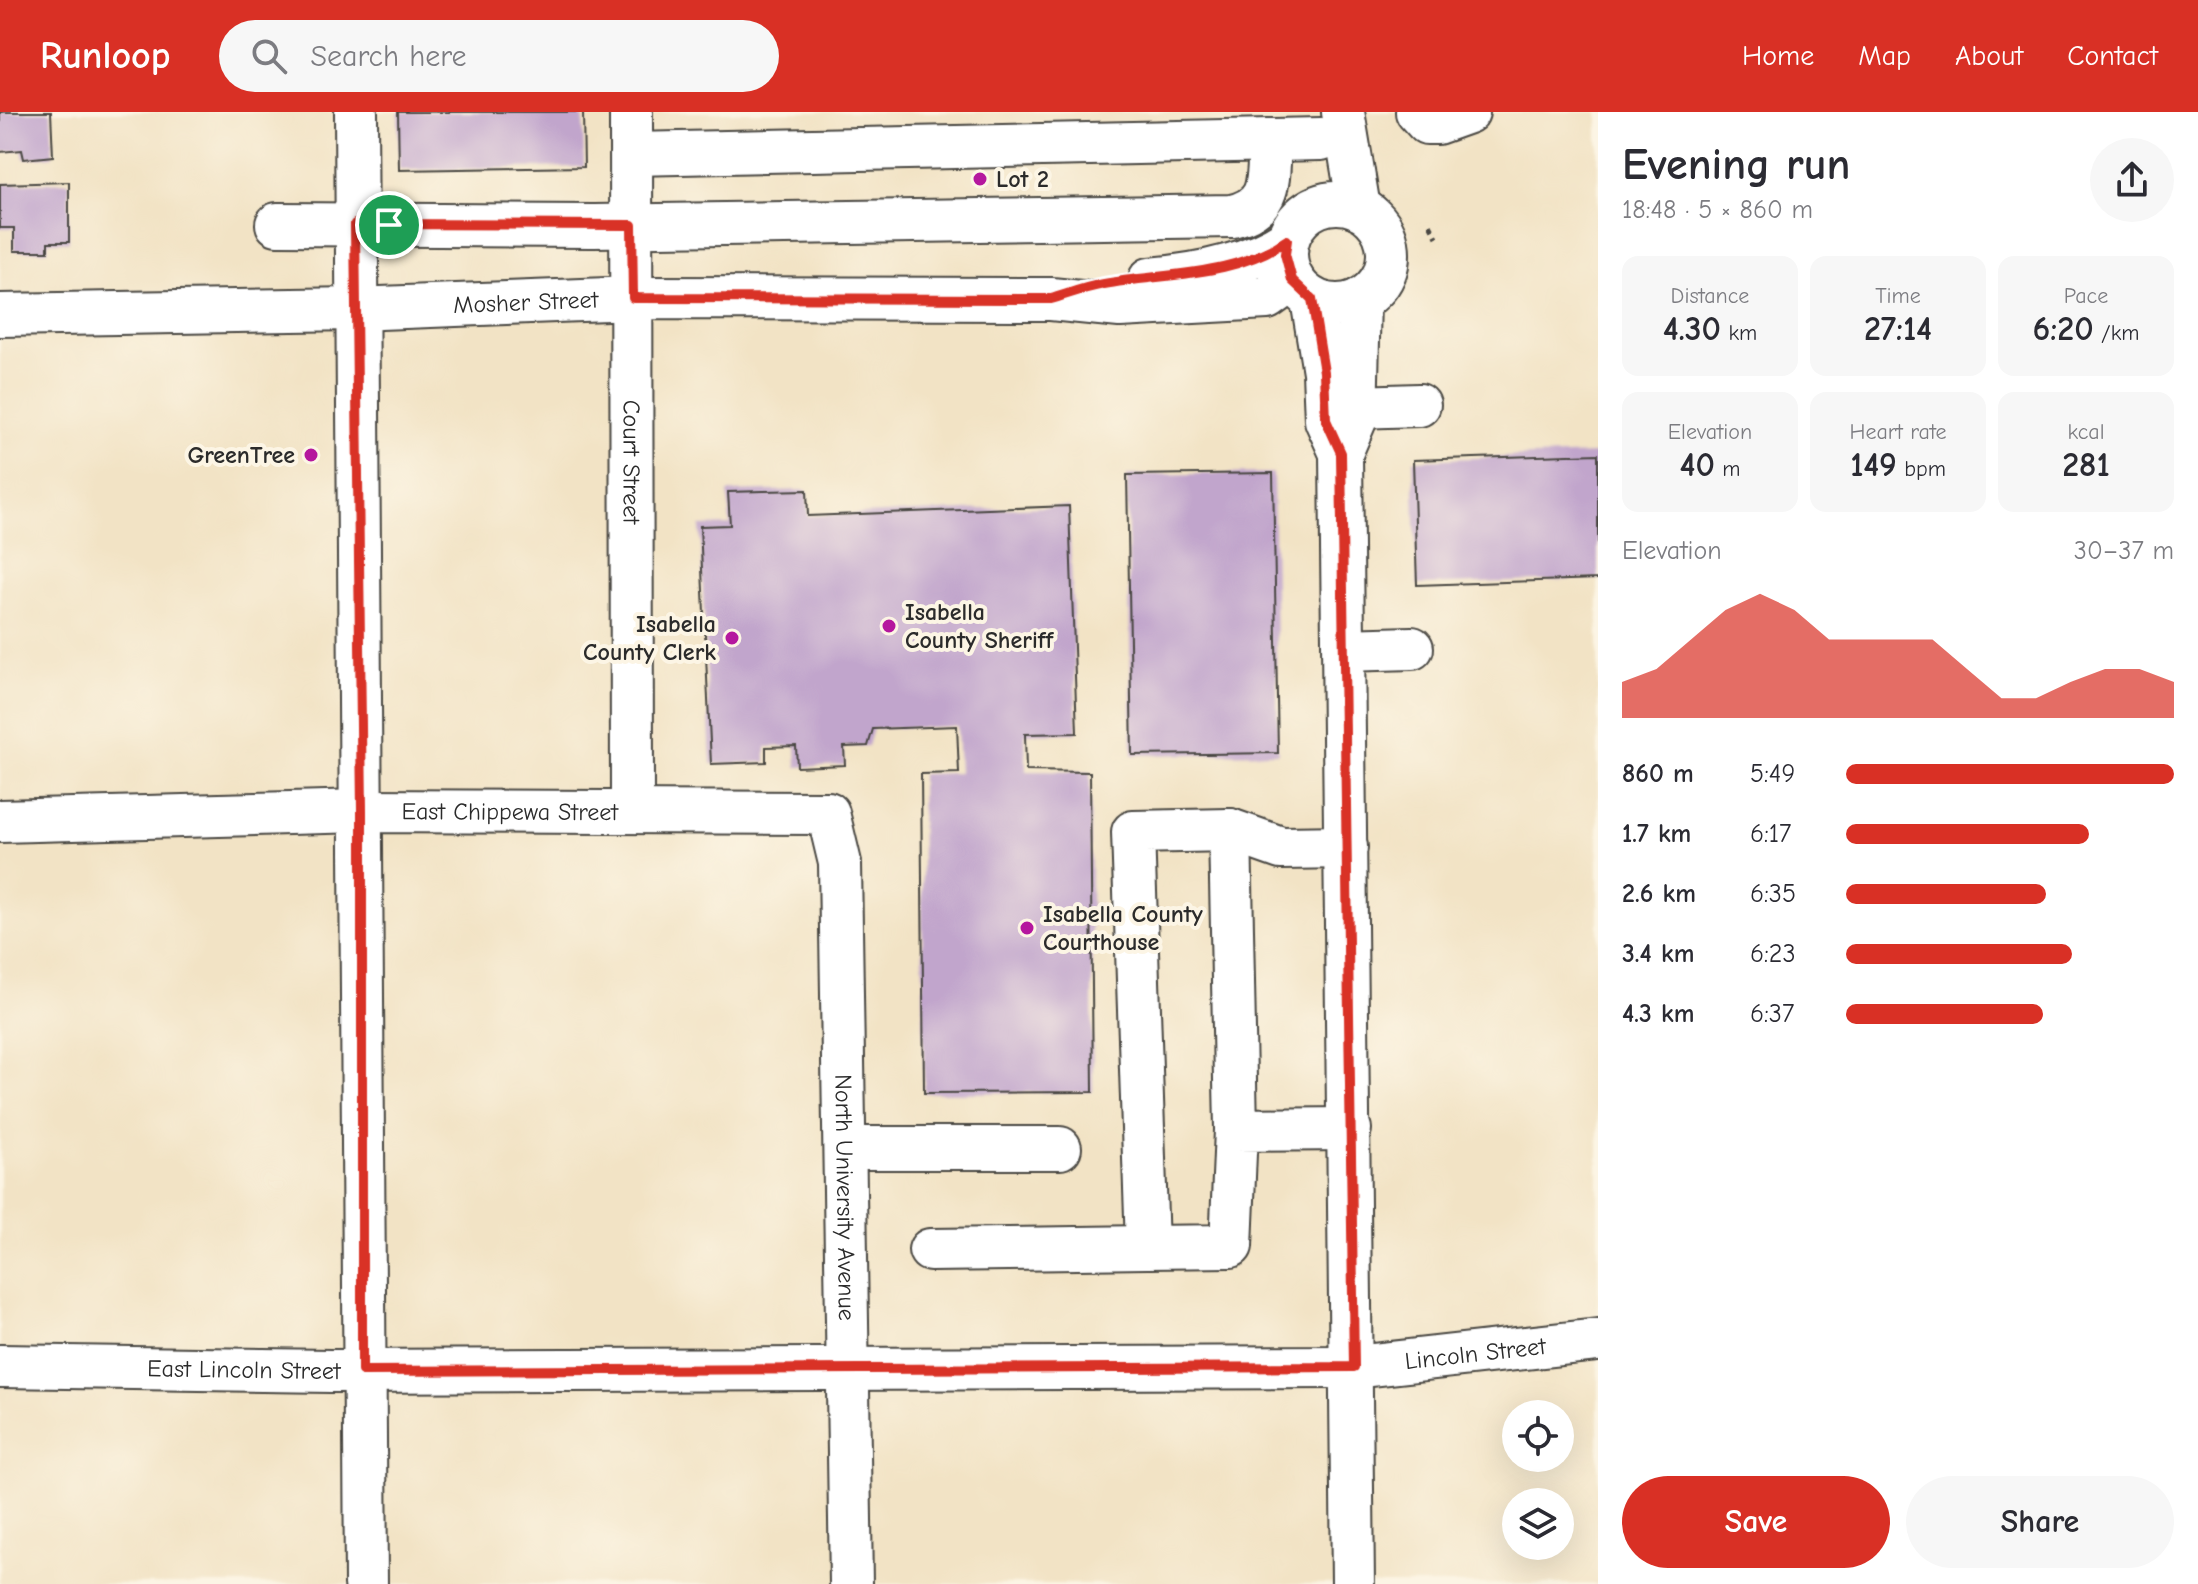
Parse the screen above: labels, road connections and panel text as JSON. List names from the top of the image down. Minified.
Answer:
{"streets":{"street":["Mosher Street","Court Street","East Chippewa Street","North University Avenue","Lincoln Street","East Lincoln Street"]},"crossings":[["Mosher Street","Court Street"],["Court Street","East Chippewa Street"],["East Chippewa Street","North University Avenue"],["North University Avenue","East Lincoln Street"],["Lincoln Street","East Lincoln Street"]],"places":["Lot 2","GreenTree","Isabella County Sheriff","Isabella County Clerk","Isabella County Courthouse"],"page":{"header":"Runloop","search":"Search here","nav":["Home","Map","About","Contact"],"heading":["Evening run","18:48 · 5 × 860 m"],"stats":[["Distance","4.30 km"],["Time","27:14"],["Pace","6:20 /km"],["Elevation","40 m"],["Heart rate","149 bpm"],["kcal","281"]],"chart":["Elevation","30–37 m"],"list":[{"name":"860 m","note":"5:49"},{"name":"1.7 km","note":"6:17"},{"name":"2.6 km","note":"6:35"},{"name":"3.4 km","note":"6:23"},{"name":"4.3 km","note":"6:37"}],"buttons":["Save","Share"]}}
